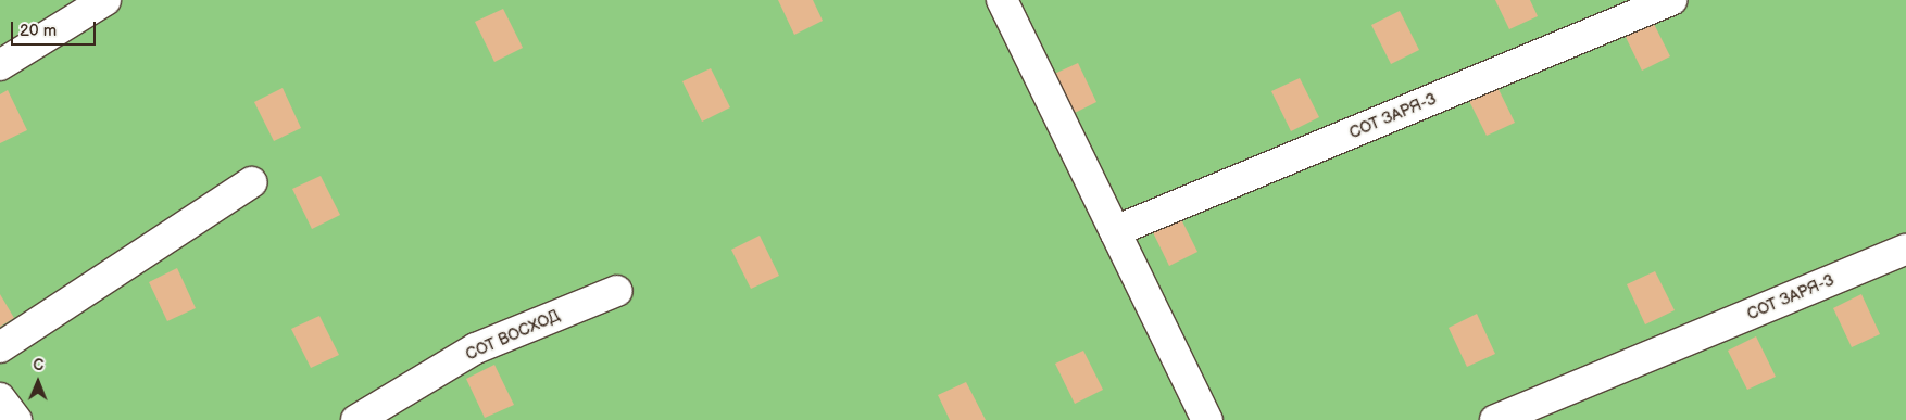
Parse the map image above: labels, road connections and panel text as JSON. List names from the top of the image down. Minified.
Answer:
{"streets":{"street":["СОТ ЗАРЯ-3","СОТ ВОСХОД"]},"scale_bar":"20 m","north":"top"}
